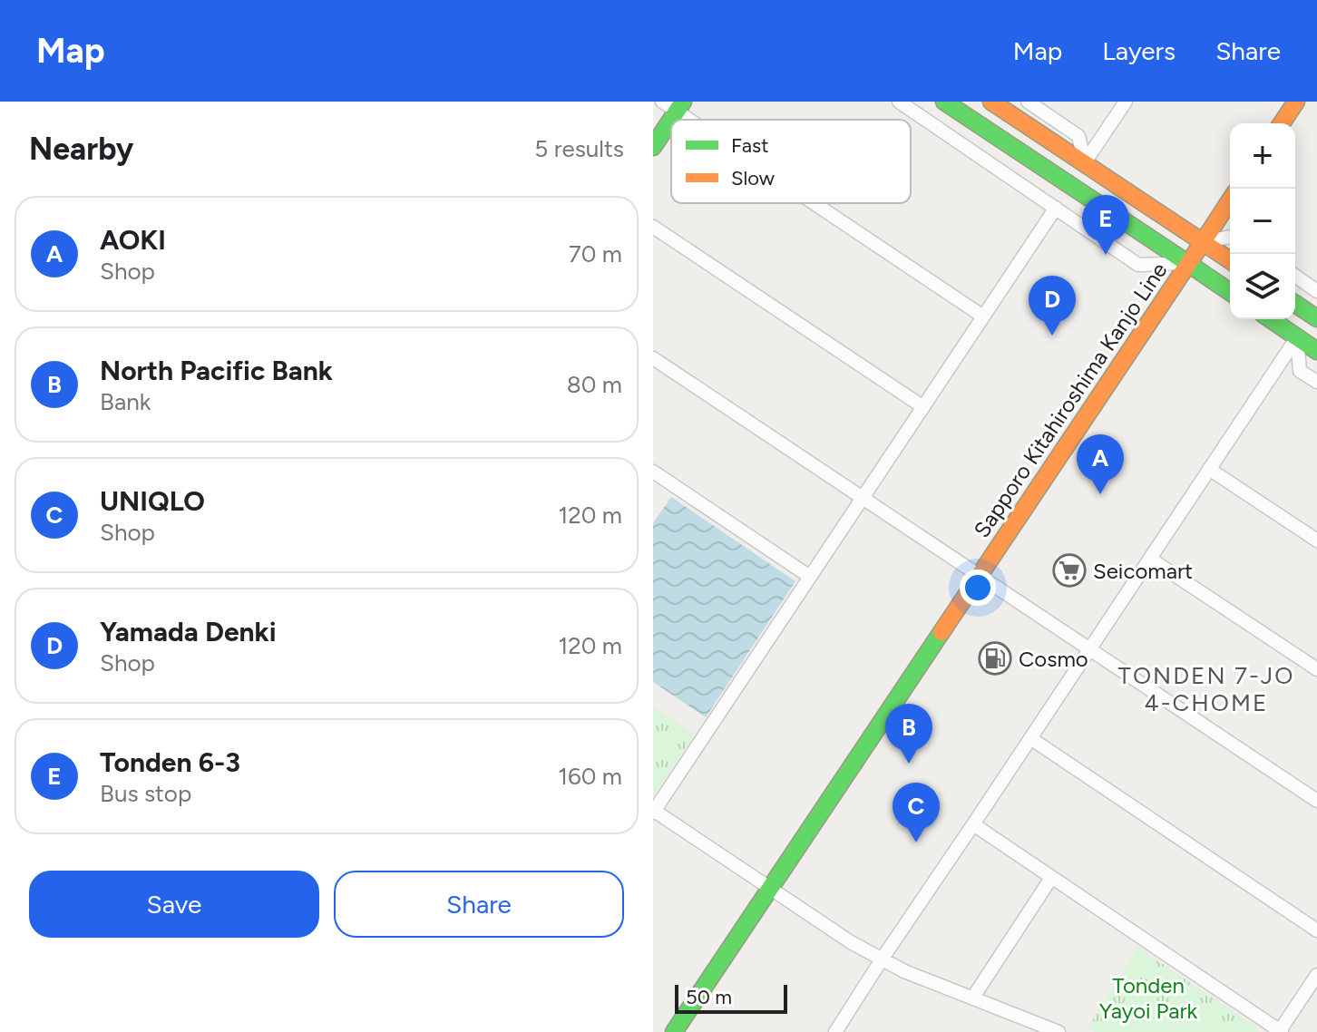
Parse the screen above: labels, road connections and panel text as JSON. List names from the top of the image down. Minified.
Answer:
{"streets":{"main road":["Sapporo Kitahiroshima Kanjo Line"]},"districts":["TONDEN 7-JO 4-CHOME"],"parks":["Tonden Yayoi Park"],"places":{"supermarket":["Seicomart"],"fuel station":["Cosmo"]},"legend":["Fast","Slow"],"scale_bar":"50 m","page":{"header":"Map","nav":["Map","Layers","Share"],"heading":["Nearby","5 results"],"map_buttons":["+","−"],"pins":["E","D","A","B","C"],"list":[{"mark":"A","name":"AOKI","note":"Shop","value":"70 m"},{"mark":"B","name":"North Pacific Bank","note":"Bank","value":"80 m"},{"mark":"C","name":"UNIQLO","note":"Shop","value":"120 m"},{"mark":"D","name":"Yamada Denki","note":"Shop","value":"120 m"},{"mark":"E","name":"Tonden 6-3","note":"Bus stop","value":"160 m"}],"buttons":["Save","Share"],"scale":"50 m"}}
